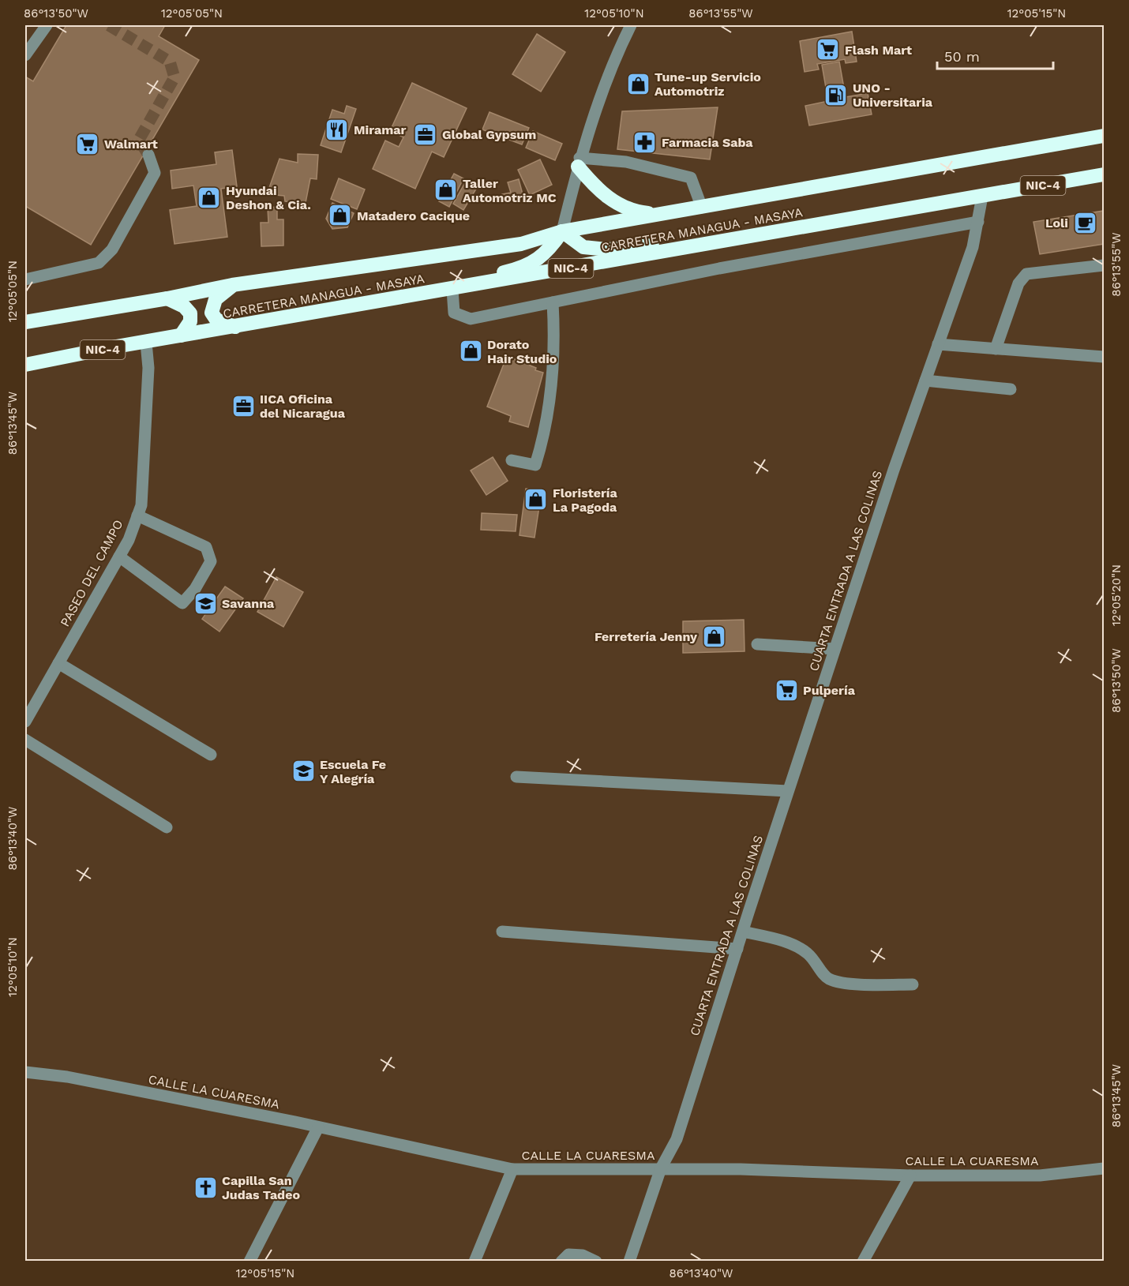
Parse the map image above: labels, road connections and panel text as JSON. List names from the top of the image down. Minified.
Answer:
{"streets":{"highway":["NIC-4","CARRETERA MANAGUA - MASAYA"],"street":["CUARTA ENTRADA A LAS COLINAS","PASEO DEL CAMPO","CALLE LA CUARESMA"]},"crossings":[["CARRETERA MANAGUA - MASAYA","CUARTA ENTRADA A LAS COLINAS"],["CARRETERA MANAGUA - MASAYA","PASEO DEL CAMPO"],["CUARTA ENTRADA A LAS COLINAS","CALLE LA CUARESMA"]],"places":{"supermarket":["Flash Mart","Walmart","Pulpería"],"shop":["Tune-up Servicio Automotriz","Taller Automotriz MC","Hyundai Deshon & Cia.","Matadero Cacique","Dorato Hair Studio","Floristería La Pagoda","Ferretería Jenny"],"fuel station":["UNO - Universitaria"],"restaurant":["Miramar"],"office":["Global Gypsum","IICA Oficina del Nicaragua"],"pharmacy":["Farmacia Saba"],"cafe":["Loli"],"school or university":["Savanna","Escuela Fe Y Alegría"],"church":["Capilla San Judas Tadeo"]},"scale_bar":"50 m","coordinates":["86°13'50\"W","12°05'05\"N","12°05'10\"N","86°13'55\"W","12°05'15\"N","86°13'45\"W","12°05'20\"N","86°13'40\"W"]}
